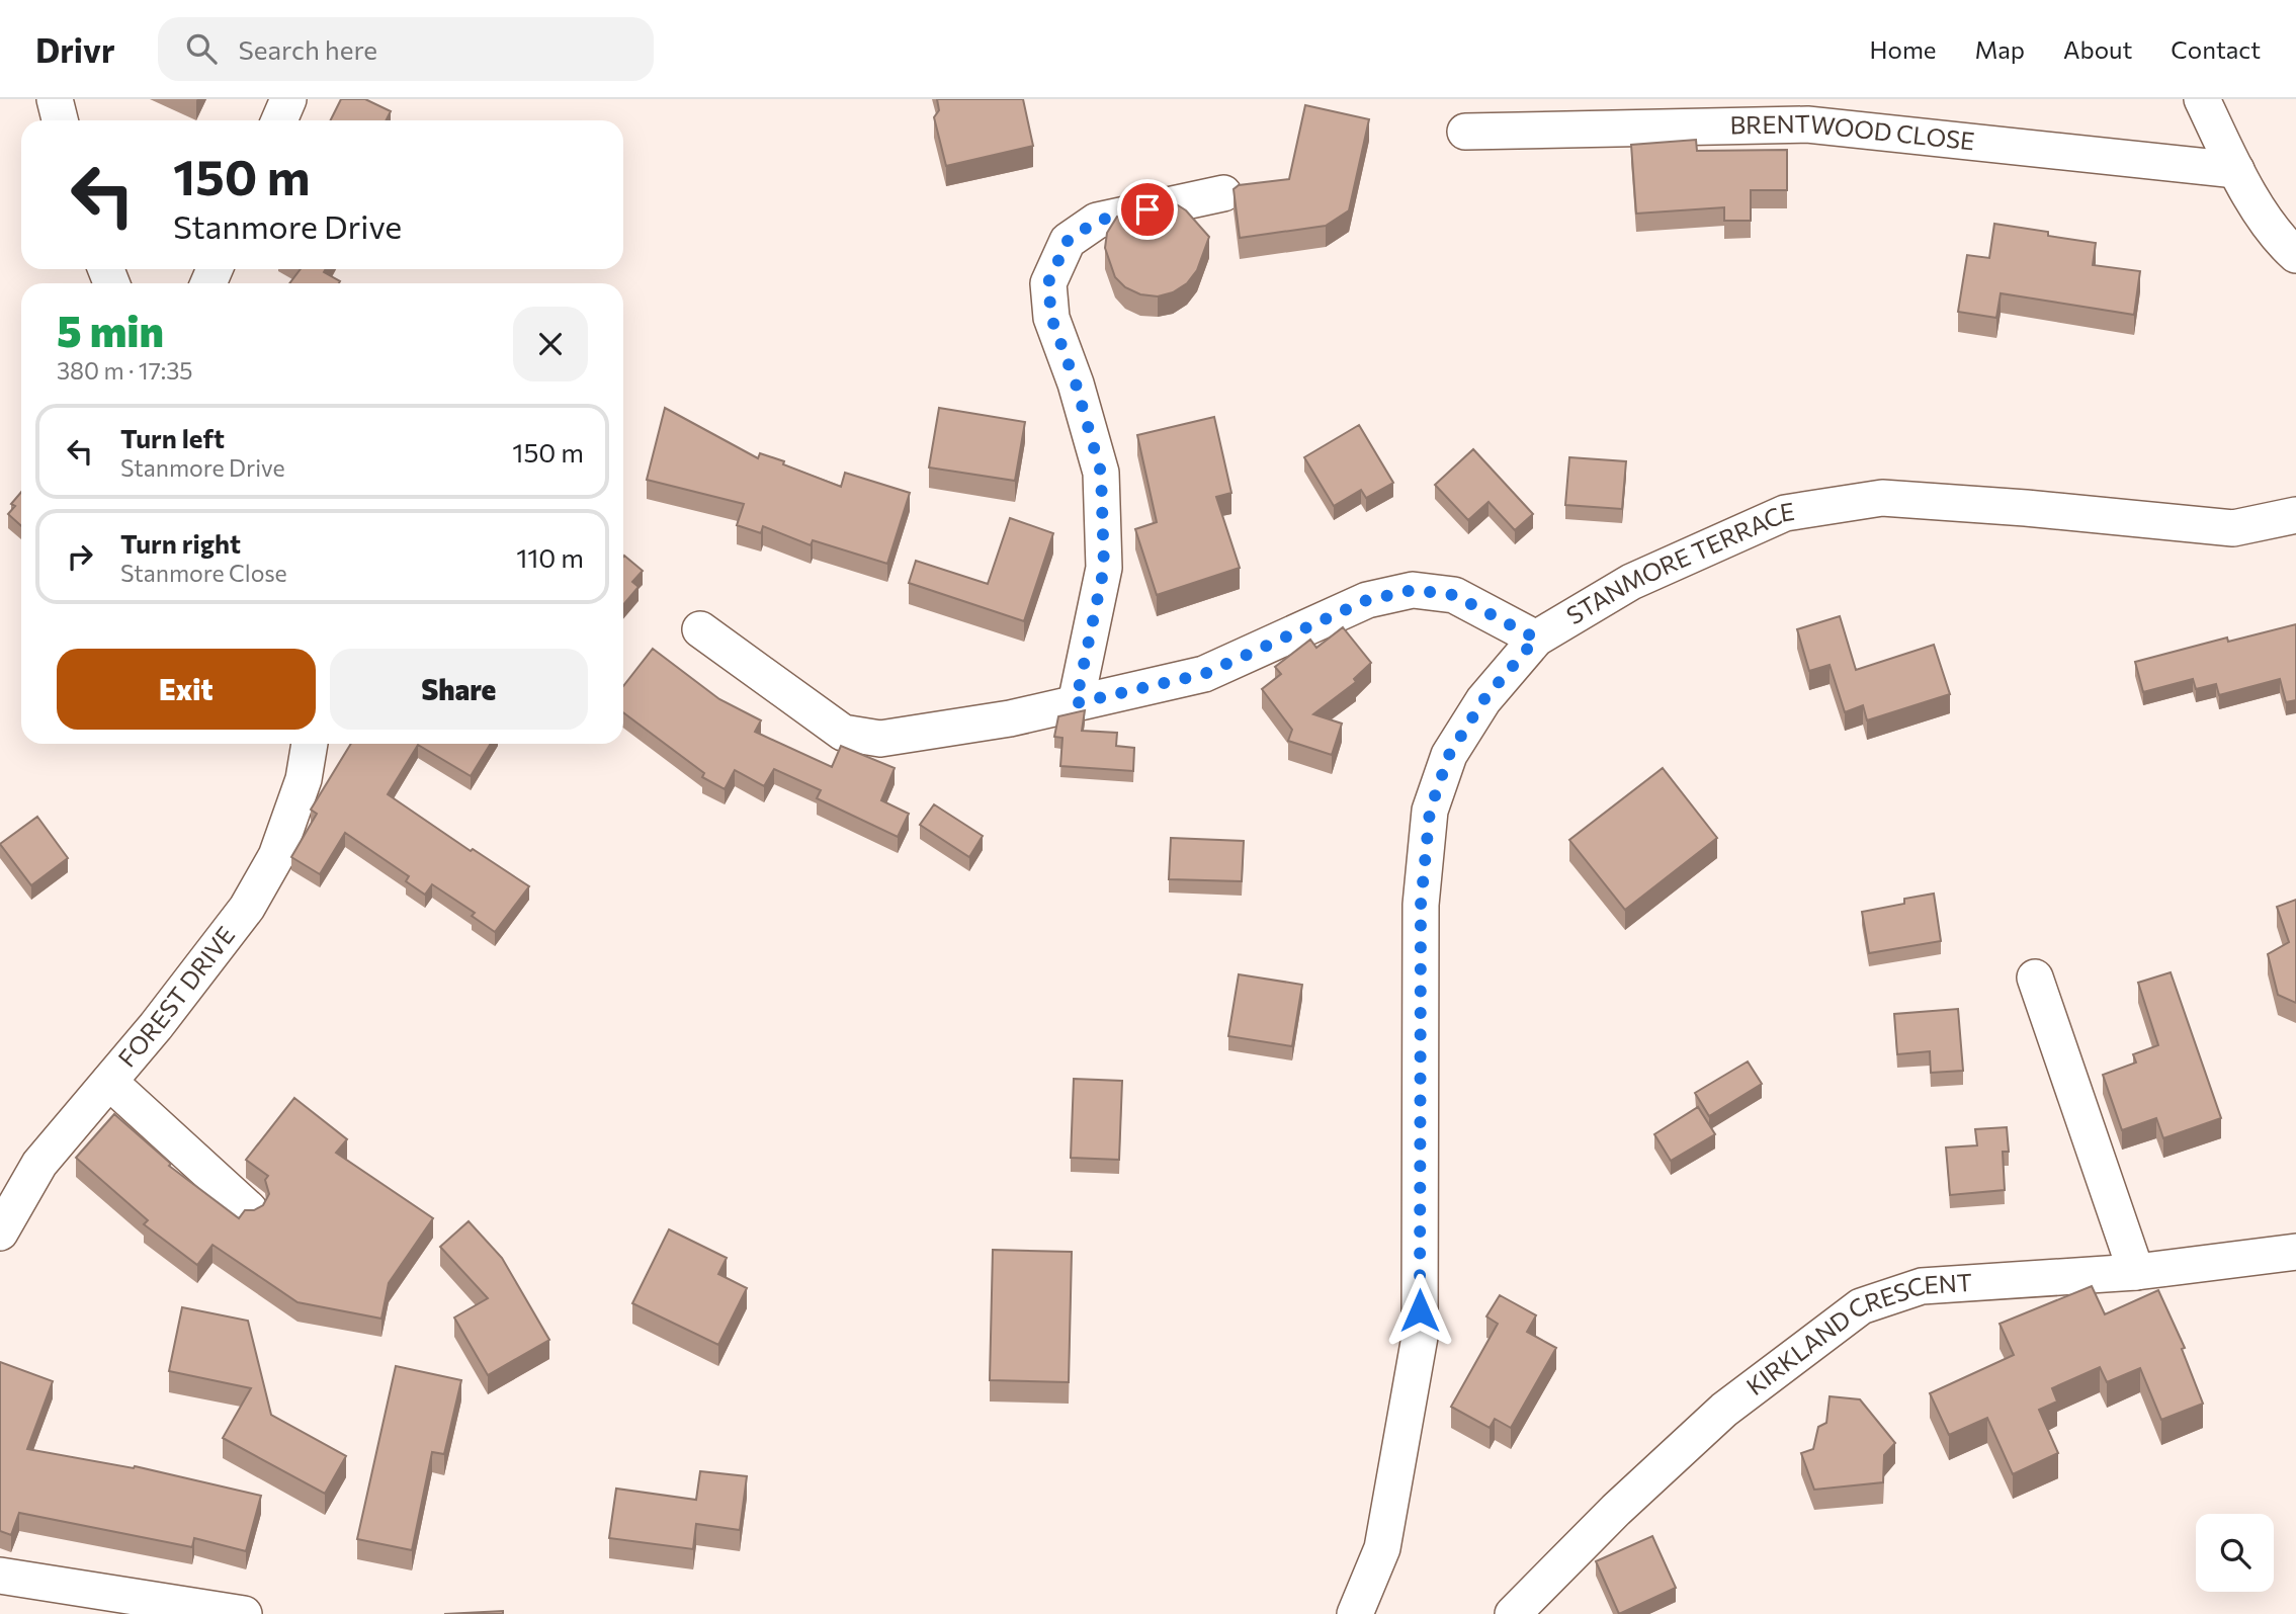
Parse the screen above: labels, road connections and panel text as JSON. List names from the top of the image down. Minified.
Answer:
{"streets":{"street":["BRENTWOOD CLOSE","STANMORE TERRACE","FOREST DRIVE","KIRKLAND CRESCENT"]},"page":{"header":"Drivr","search":"Search here","nav":["Home","Map","About","Contact"],"turn":["150 m","Stanmore Drive"],"heading":["5 min","380 m · 17:35"],"list":[{"name":"Turn left","note":"Stanmore Drive","value":"150 m"},{"name":"Turn right","note":"Stanmore Close","value":"110 m"}],"buttons":["Exit","Share"]}}
